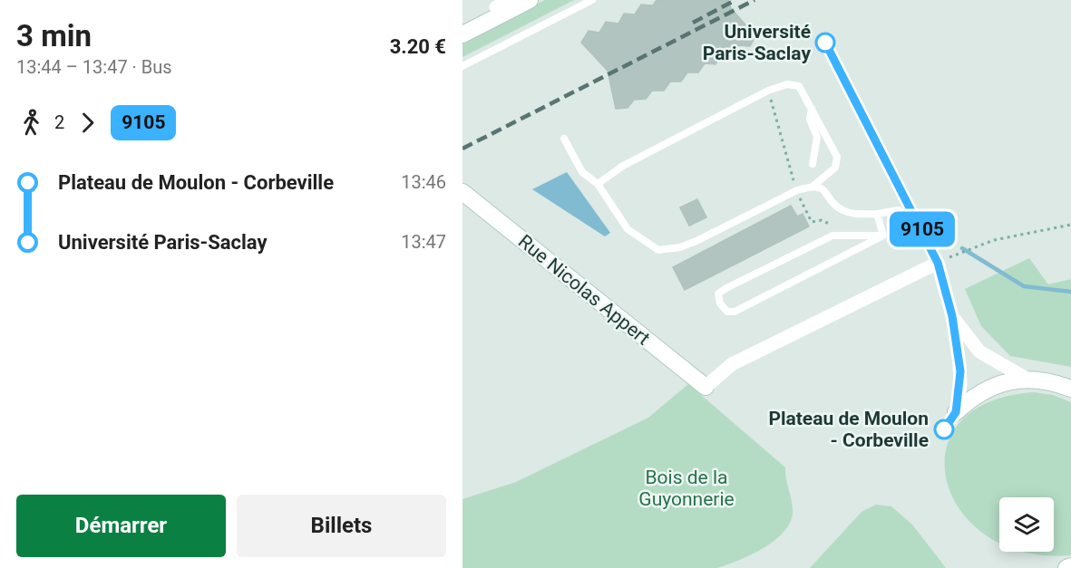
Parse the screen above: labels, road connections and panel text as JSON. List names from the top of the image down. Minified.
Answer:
{"streets":{"street":["Rue Nicolas Appert"]},"parks":["Bois de la Guyonnerie"],"places":["Université Paris-Saclay","Plateau de Moulon - Corbeville"],"lines":["bus line 9105"],"page":{"heading":["3 min","13:44 – 13:47 · Bus","3.20 €"],"on_map":"9105","legs":["2","9105"],"list":[{"name":"Plateau de Moulon - Corbeville","value":"13:46"},{"name":"Université Paris-Saclay","value":"13:47"}],"buttons":["Démarrer","Billets"]}}
